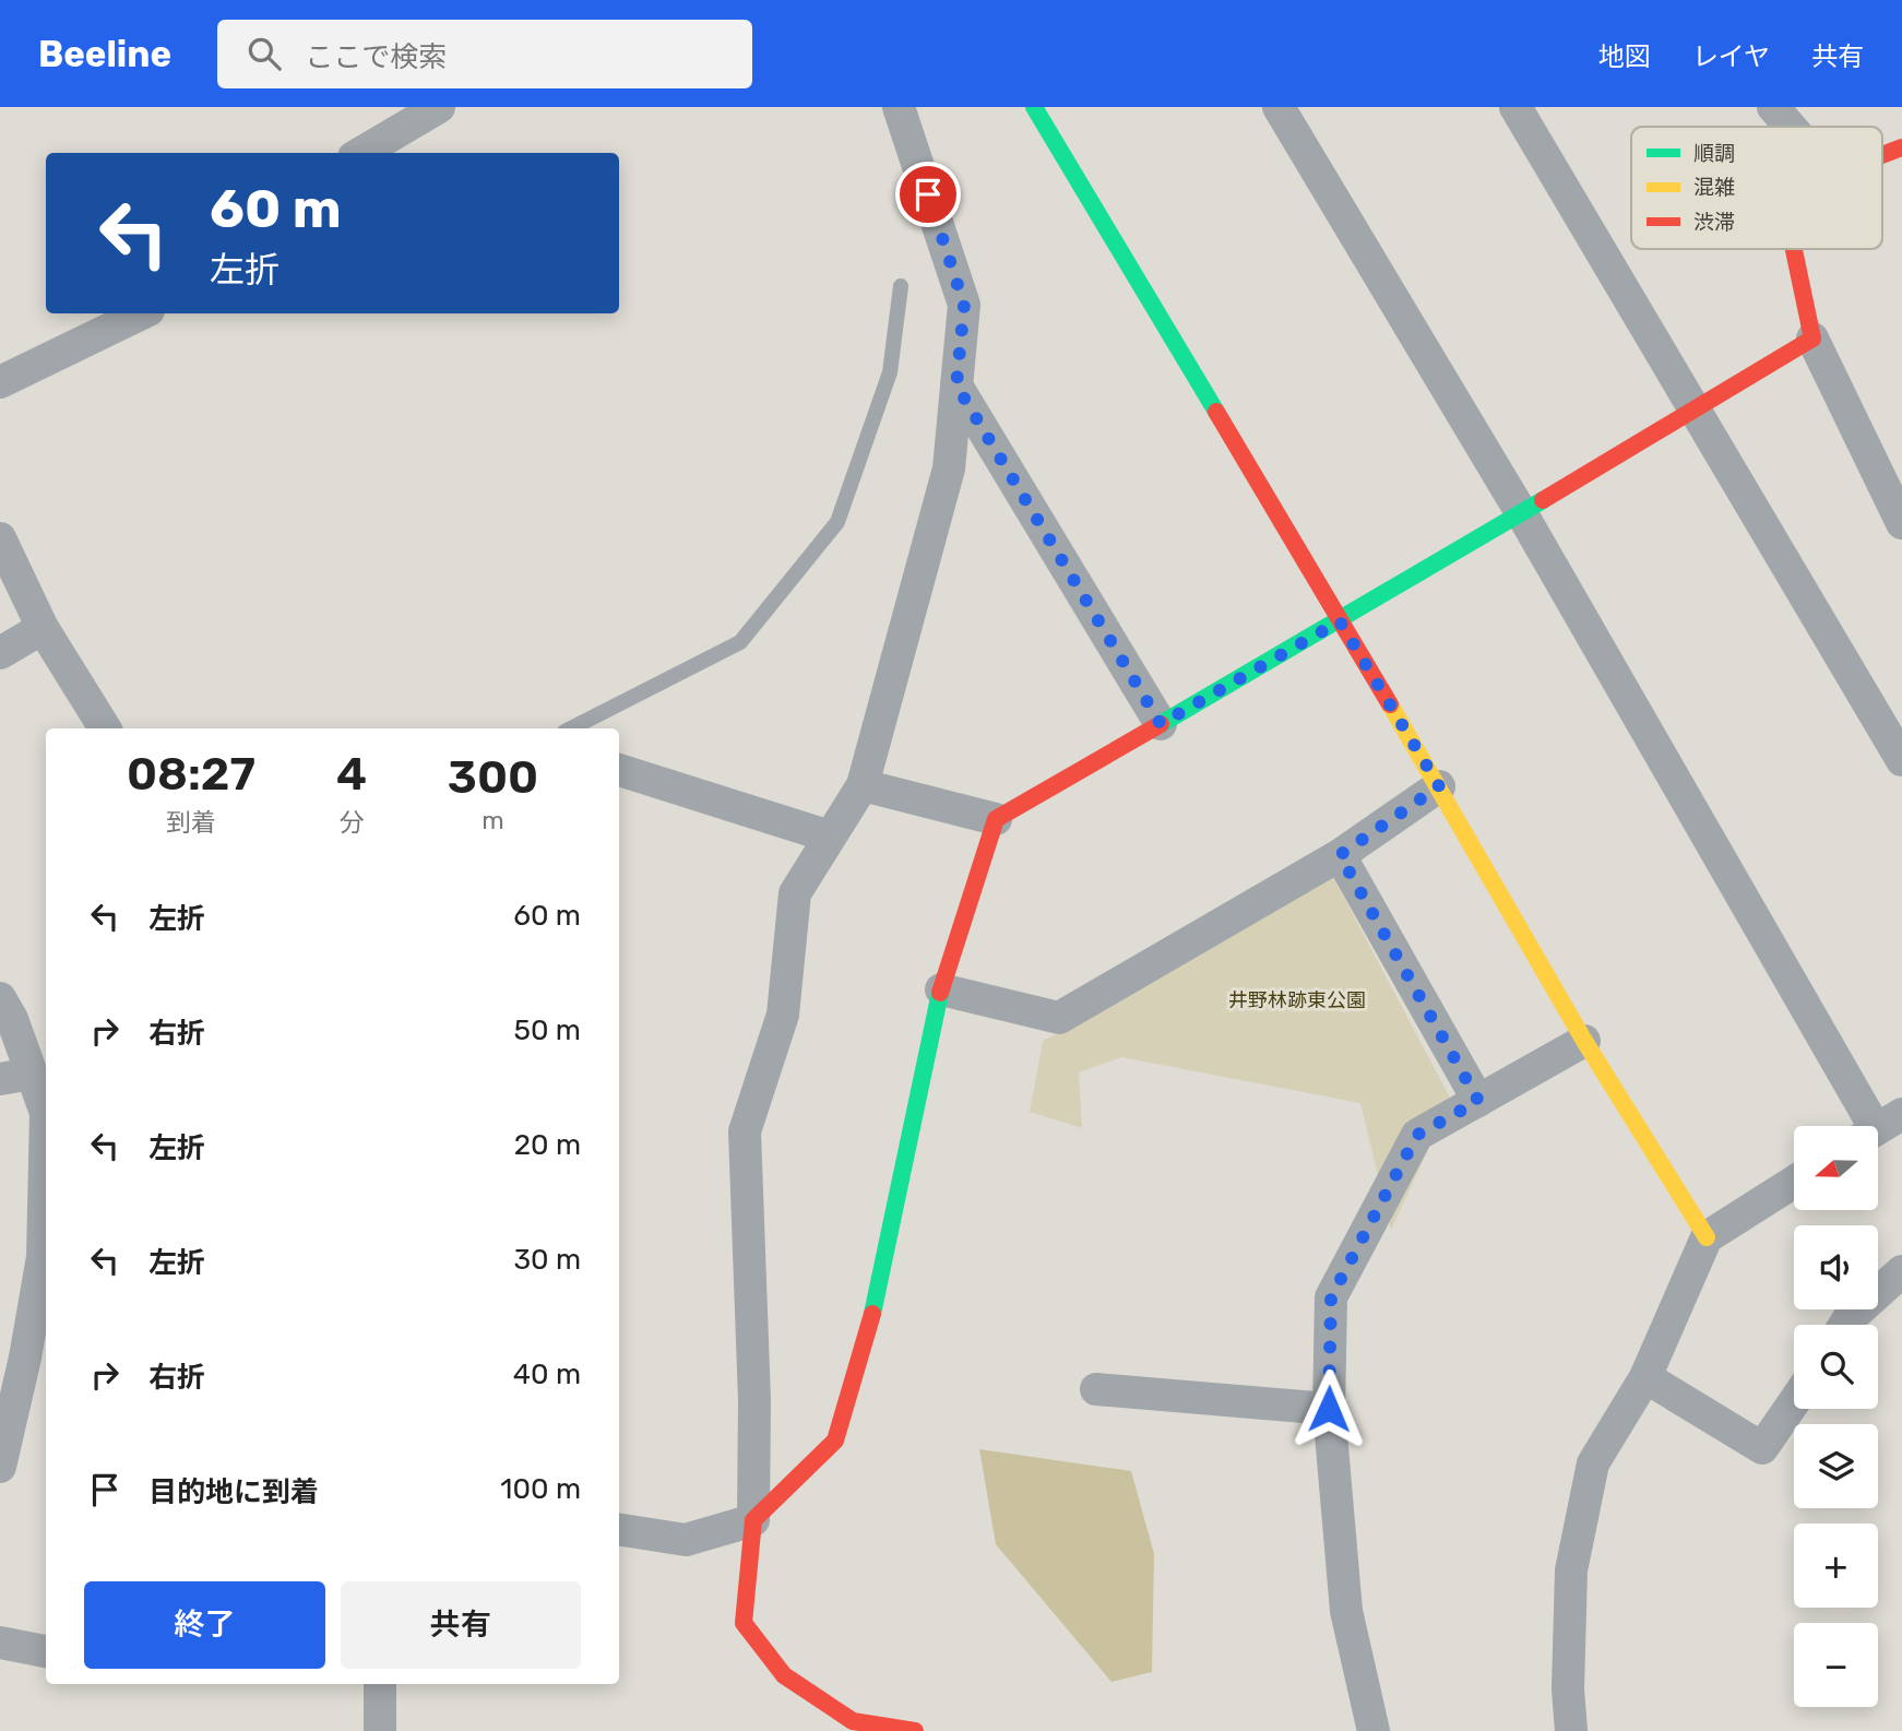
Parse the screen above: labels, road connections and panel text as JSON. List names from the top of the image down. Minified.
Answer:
{"parks":["井野林跡東公園"],"legend":["順調","混雑","渋滞"],"north":"left","page":{"header":"Beeline","search":"ここで検索","nav":["地図","レイヤ","共有"],"turn":["60 m","左折"],"eta":["08:27","到着","4","分","300","m"],"list":[{"name":"左折","value":"60 m"},{"name":"右折","value":"50 m"},{"name":"左折","value":"20 m"},{"name":"左折","value":"30 m"},{"name":"右折","value":"40 m"},{"name":"目的地に到着","value":"100 m"}],"map_buttons":["+","−"],"buttons":["終了","共有"]}}
